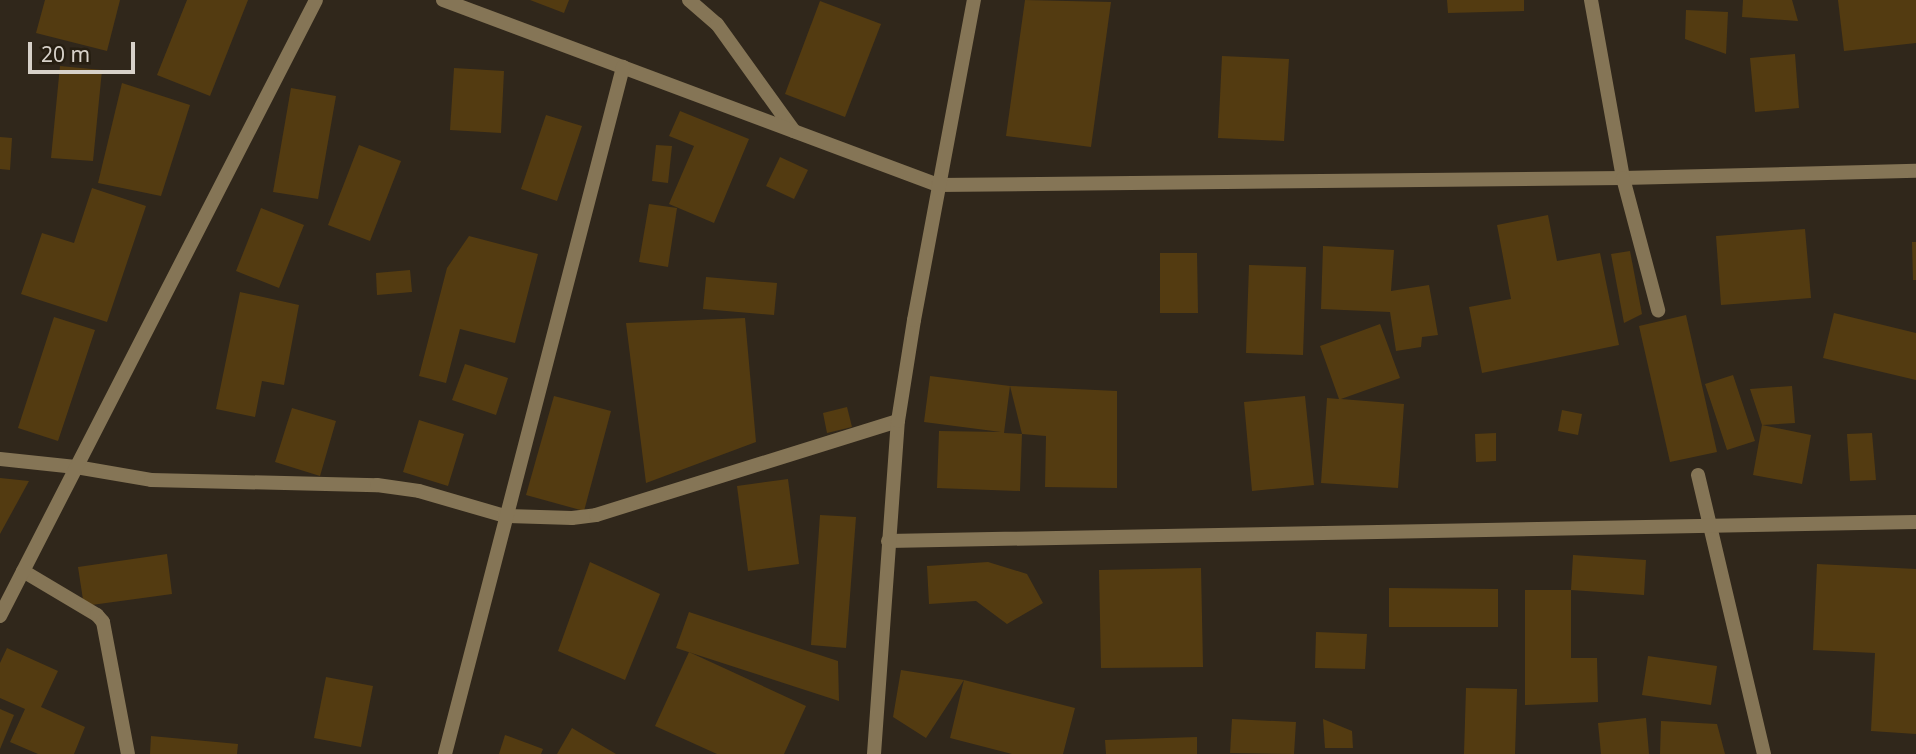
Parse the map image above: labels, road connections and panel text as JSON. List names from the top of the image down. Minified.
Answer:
{"scale_bar":"20 m"}
